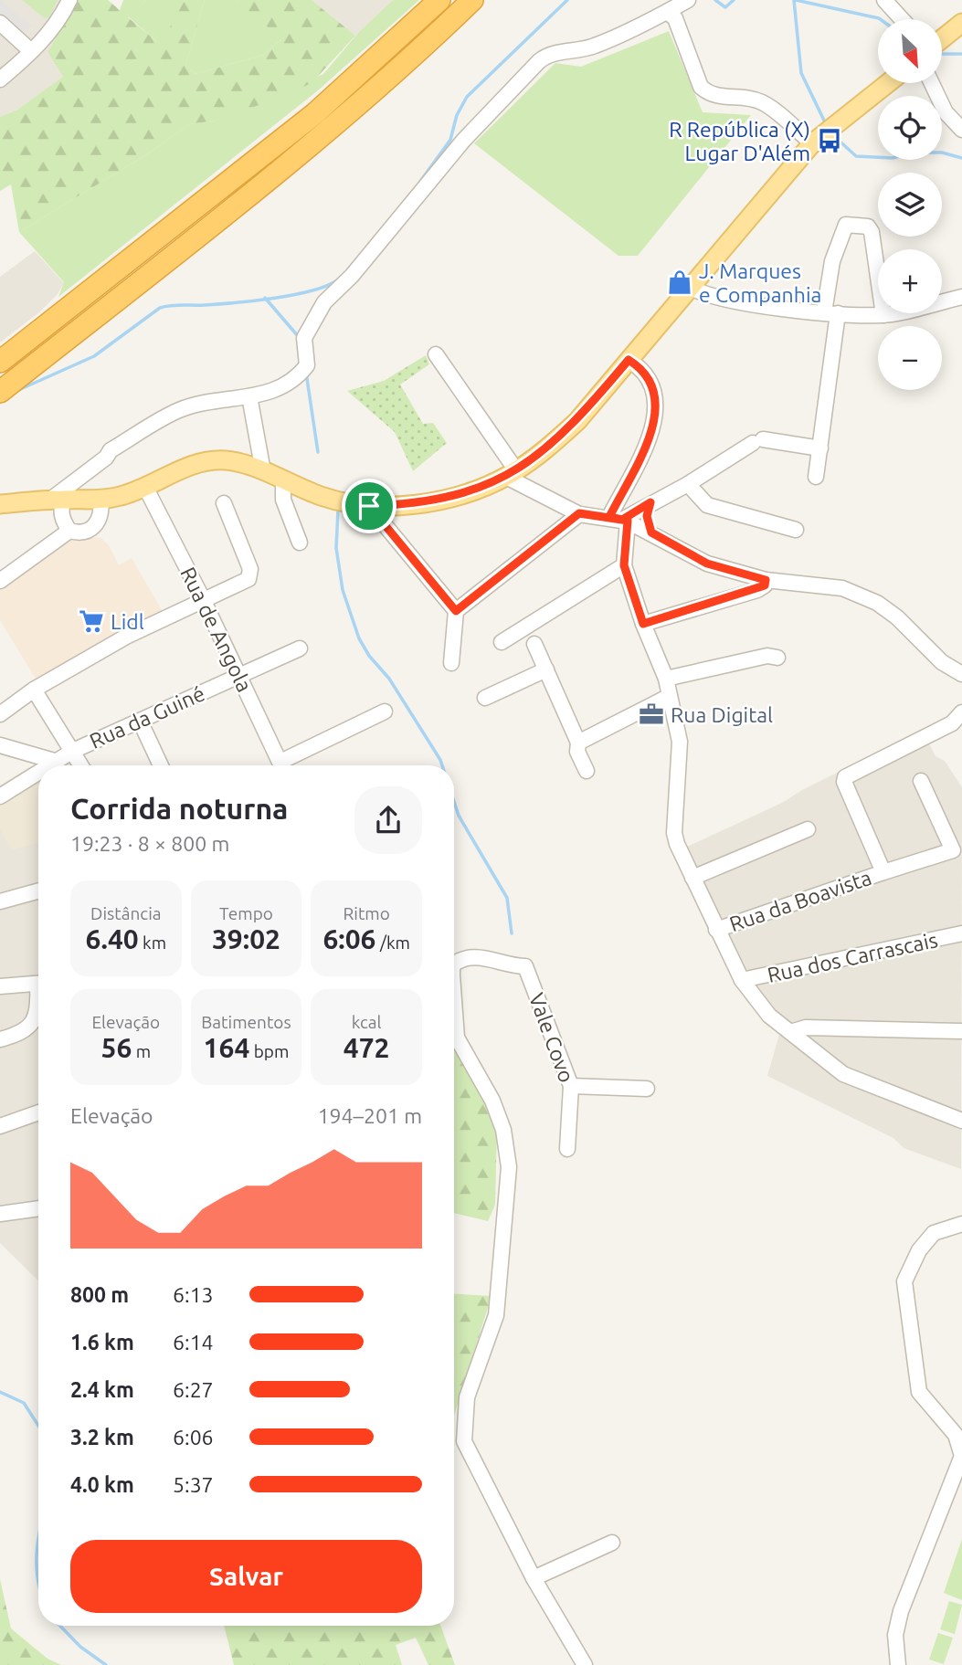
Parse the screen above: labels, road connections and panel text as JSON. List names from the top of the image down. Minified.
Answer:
{"streets":{"street":["Rua de Angola","Rua da Guiné","Rua da Boavista","Rua dos Carrascais","Vale Covo"]},"crossings":[["Rua de Angola","Rua da Guiné"]],"places":{"bus stop":["R República (X) Lugar D'Além"],"shop":["J. Marques e Companhia"],"supermarket":["Lidl"],"office":["Rua Digital"]},"north":"bottom right","page":{"map_buttons":["+","−"],"heading":["Corrida noturna","19:23 · 8 × 800 m"],"stats":[["Distância","6.40 km"],["Tempo","39:02"],["Ritmo","6:06 /km"],["Elevação","56 m"],["Batimentos","164 bpm"],["kcal","472"]],"chart":["Elevação","194–201 m"],"list":[{"name":"800 m","note":"6:13"},{"name":"1.6 km","note":"6:14"},{"name":"2.4 km","note":"6:27"},{"name":"3.2 km","note":"6:06"},{"name":"4.0 km","note":"5:37"}],"buttons":"Salvar"}}
